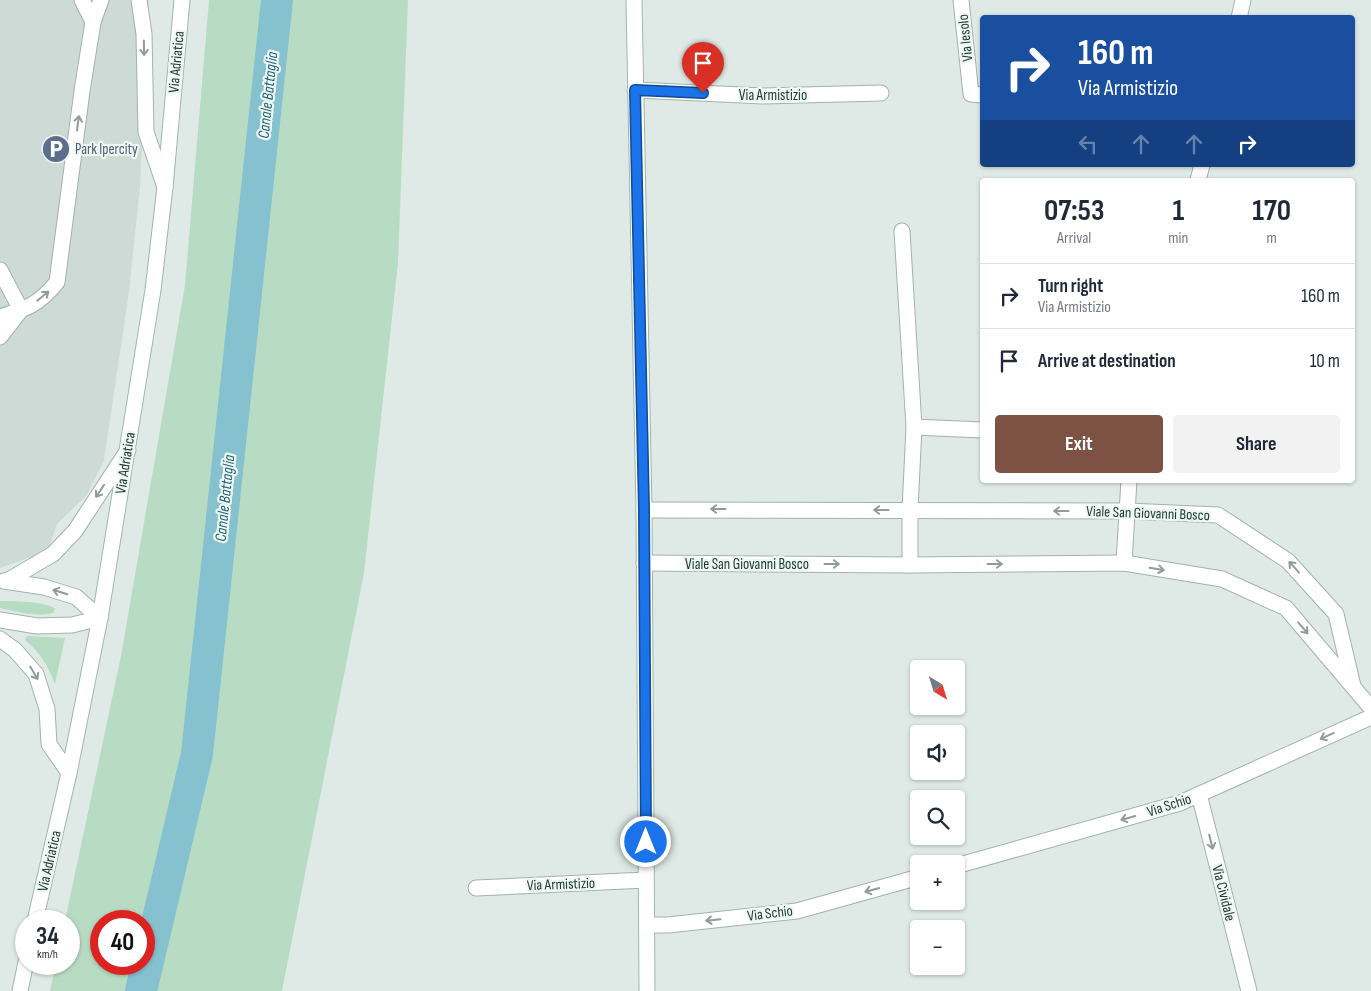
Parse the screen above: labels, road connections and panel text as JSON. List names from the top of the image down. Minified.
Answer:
{"streets":{"street":["Via Iesolo","Via Adriatica","Via Armistizio","Viale San Giovanni Bosco","Via Schio","Via Cividale"]},"crossings":[["Via Schio","Via Cividale"]],"one_way":["Via Schio","Via Cividale"],"water":["Canale Battaglia"],"places":{"parking":["Park Ipercity"]},"north":"bottom right","page":{"turn":["160 m","Via Armistizio"],"eta":["07:53","Arrival","1","min","170","m"],"list":[{"name":"Turn right","note":"Via Armistizio","value":"160 m"},{"name":"Arrive at destination","value":"10 m"}],"buttons":["Exit","Share"],"map_buttons":["+","−"],"speed":"34 km/h","limit":"40"}}
